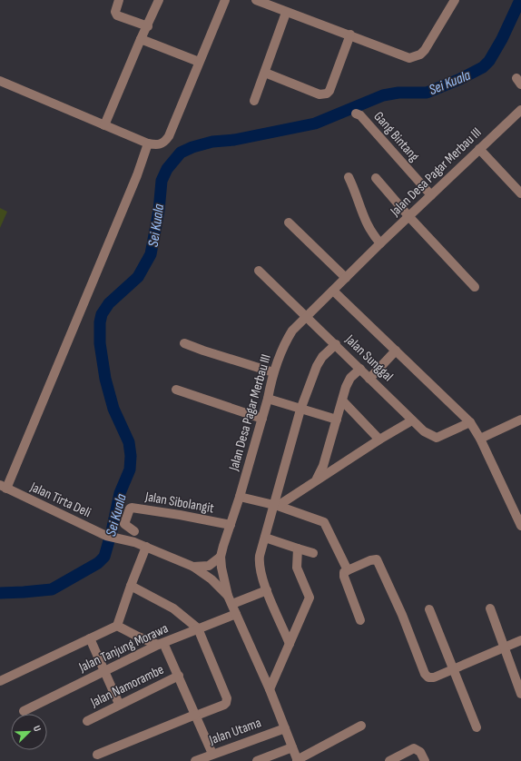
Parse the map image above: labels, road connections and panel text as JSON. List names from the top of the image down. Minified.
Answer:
{"streets":{"street":["Gang Bintang","Jalan Desa Pagar Merbau III","Jalan Sunggal","Jalan Tirta Deli","Jalan Sibolangit","Jalan Tanjung Morawa","Jalan Namorambe","Jalan Utama"]},"crossings":[["Gang Bintang","Jalan Desa Pagar Merbau III"],["Jalan Desa Pagar Merbau III","Jalan Sunggal"],["Jalan Desa Pagar Merbau III","Jalan Tirta Deli"],["Jalan Desa Pagar Merbau III","Jalan Sibolangit"],["Jalan Desa Pagar Merbau III","Jalan Tanjung Morawa"],["Jalan Desa Pagar Merbau III","Jalan Utama"],["Jalan Tirta Deli","Jalan Sibolangit"]],"water":["Sei Kuala"],"north":"top right"}
